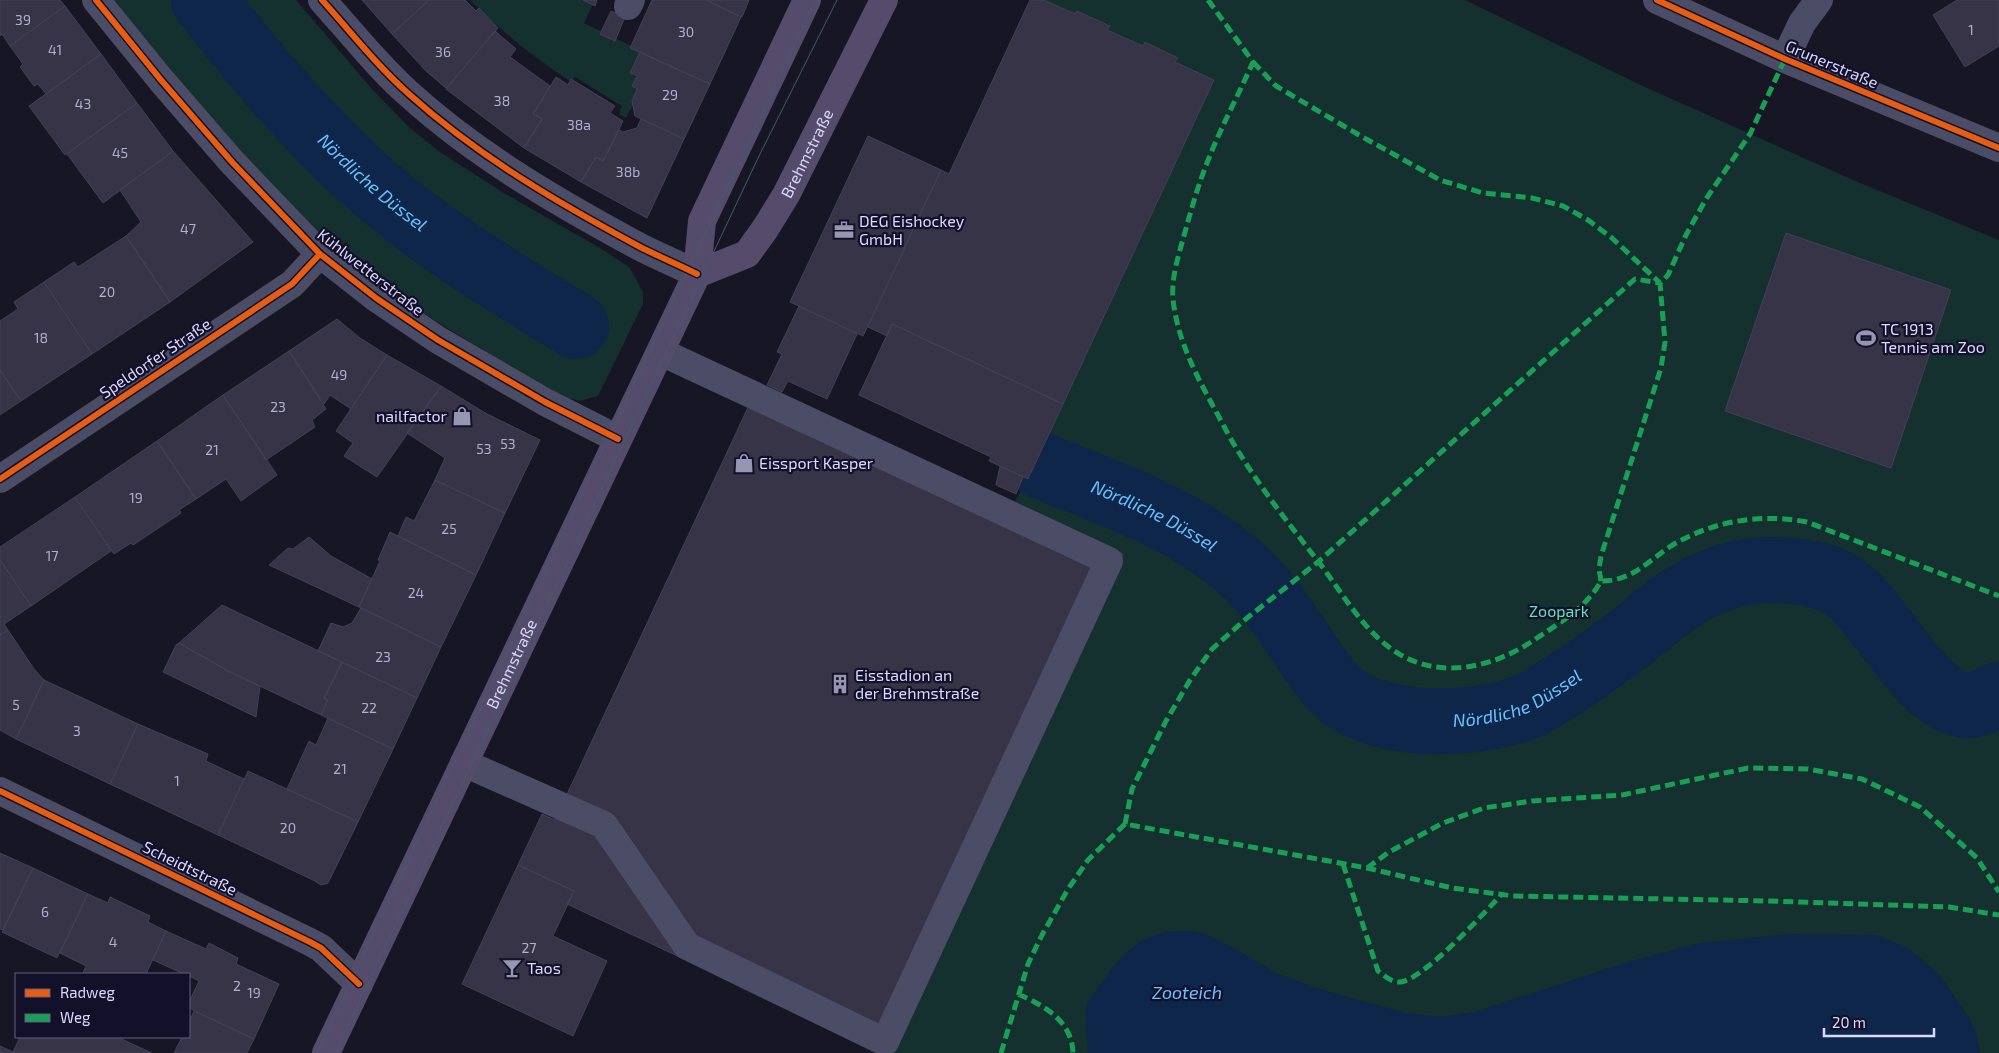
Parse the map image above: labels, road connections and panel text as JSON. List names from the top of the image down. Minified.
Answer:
{"streets":{"main road":["Brehmstraße"],"street":["Grunerstraße","Kühlwetterstraße","Speldorfer Straße","Scheidtstraße"]},"crossings":[["Brehmstraße","Kühlwetterstraße"],["Brehmstraße","Scheidtstraße"],["Kühlwetterstraße","Speldorfer Straße"]],"water":["Nördliche Düssel","Zooteich"],"parks":["Zoopark"],"places":{"office":["DEG Eishockey GmbH"],"sports":["TC 1913 Tennis am Zoo"],"shop":["nailfactor","Eissport Kasper"],"building":["Eisstadion an der Brehmstraße"],"bar":["Taos"]},"house_numbers":["39","1","30","41","36","29","38","43","38a","45","38b","47","20","18","49","23","53","53","21","19","25","17","24","23","5","22","3","21","1","20","6","4","27","2","19"],"legend":["Radweg","Weg"],"scale_bar":"20 m"}
